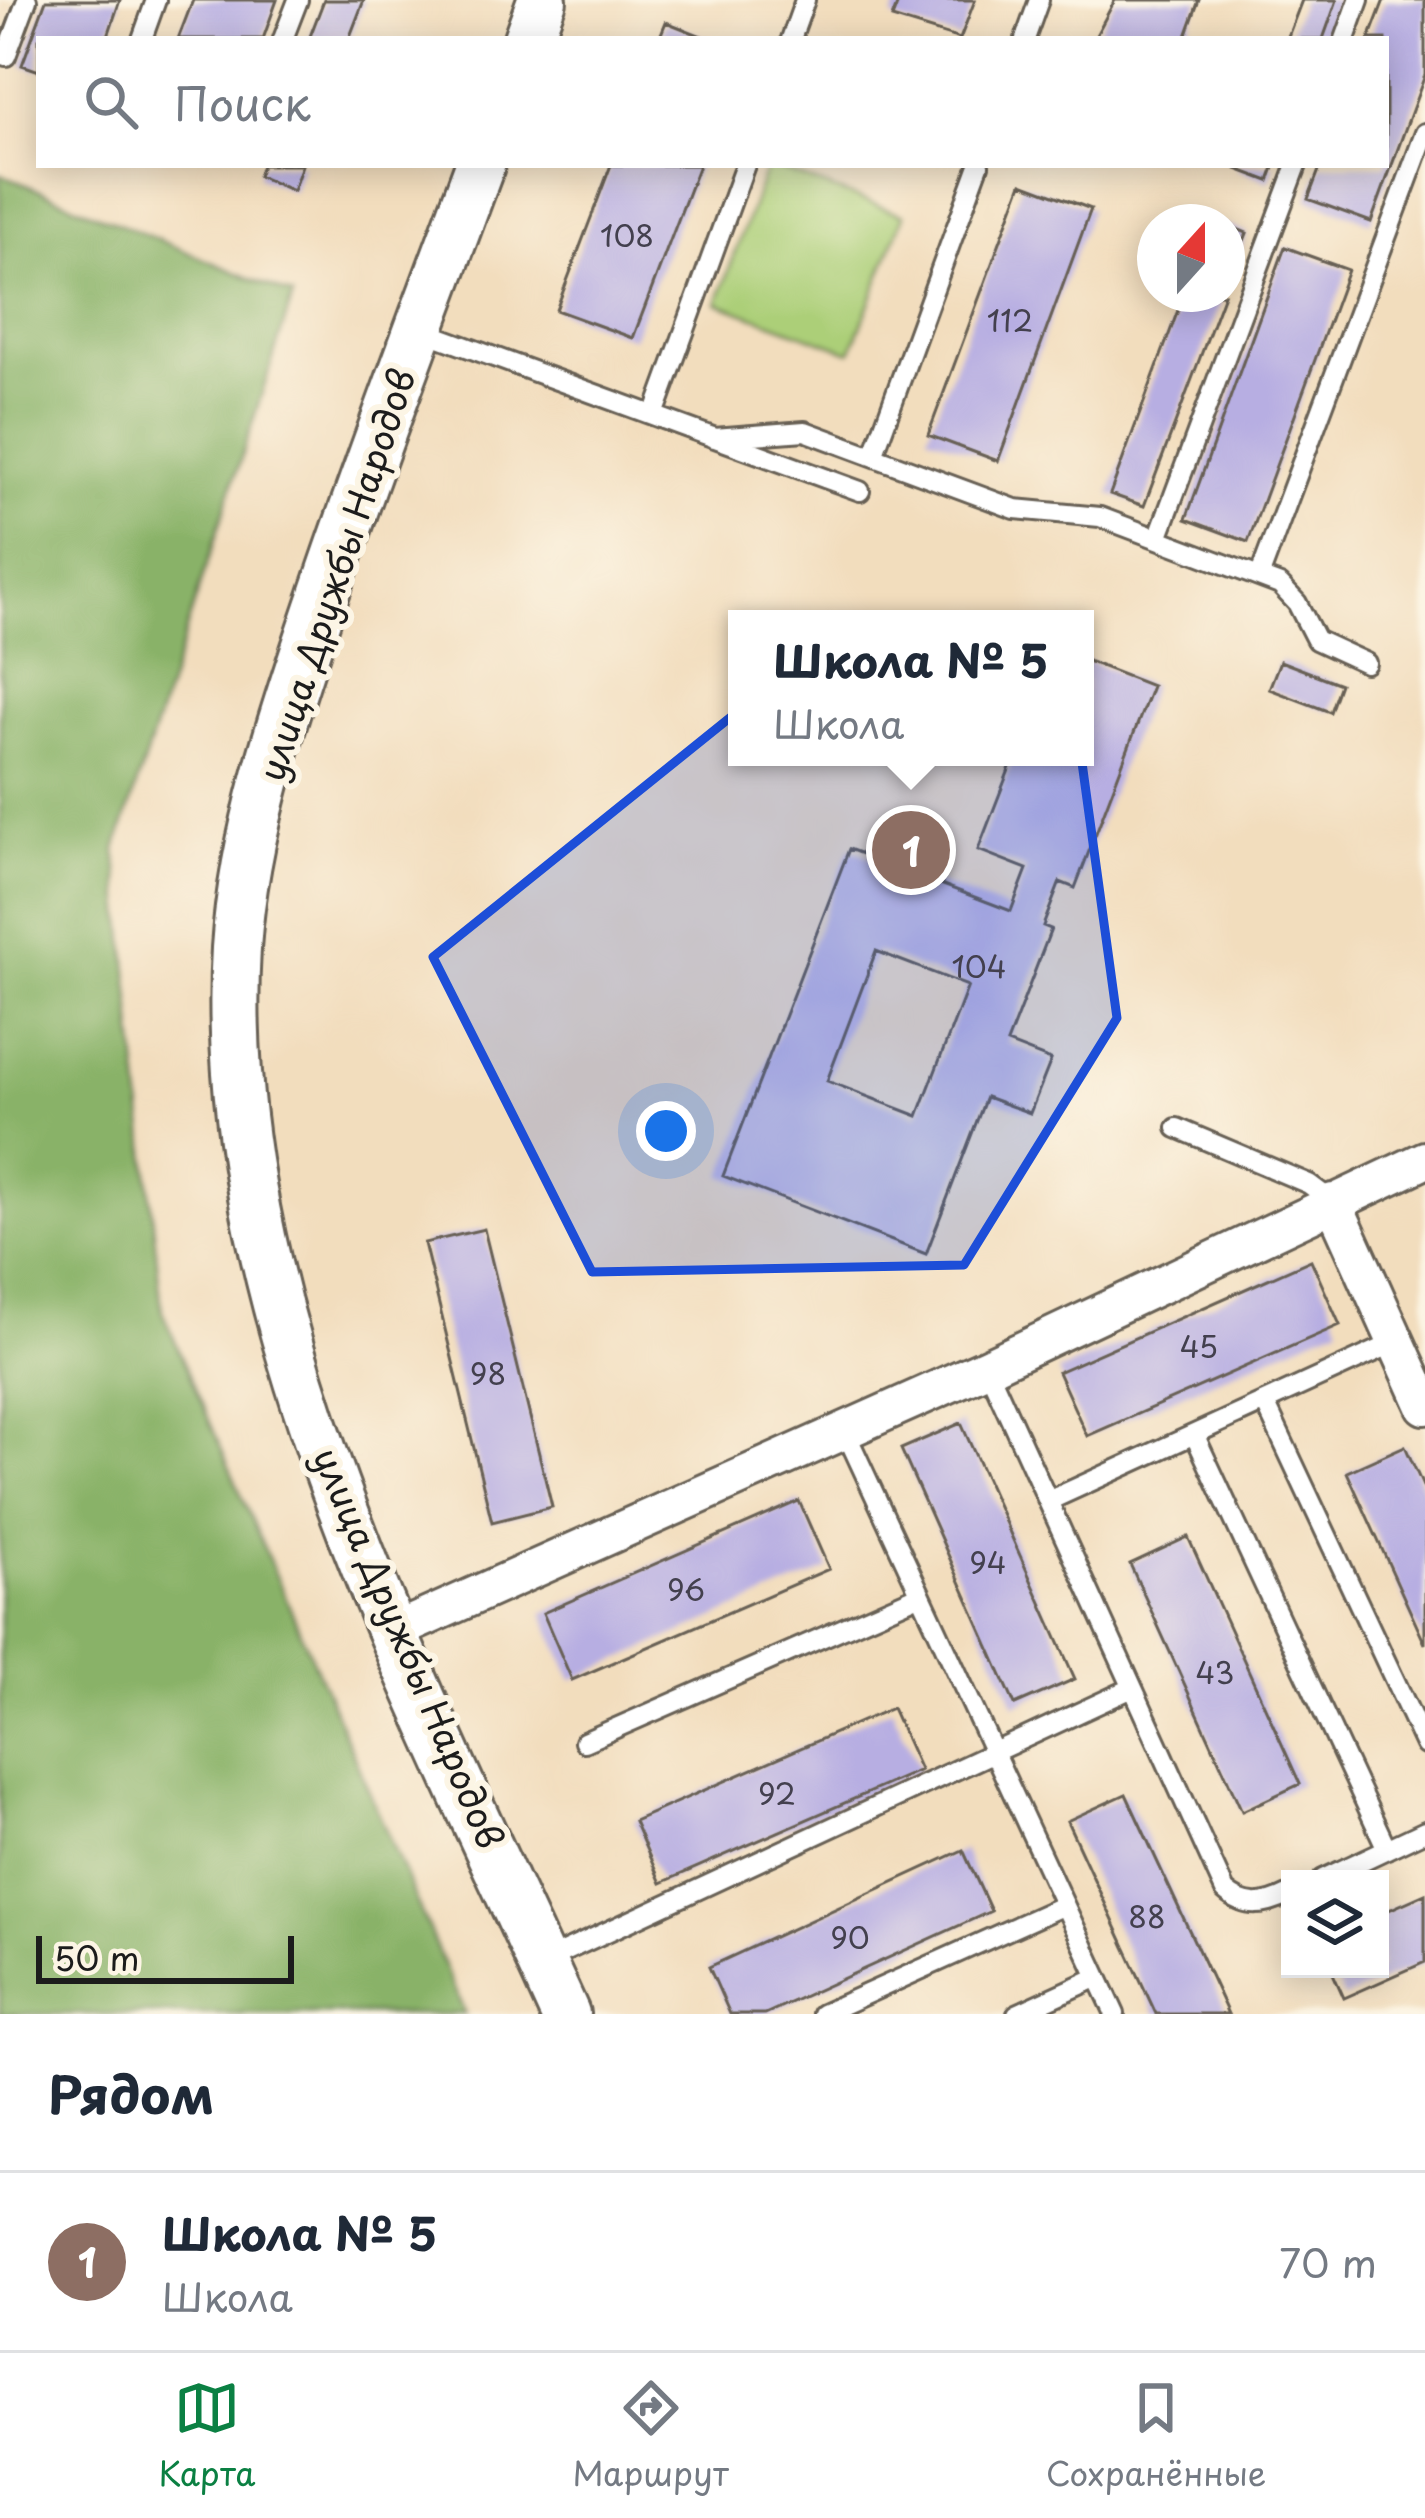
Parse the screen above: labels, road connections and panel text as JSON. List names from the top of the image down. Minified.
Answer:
{"streets":{"street":["улица Дружбы Народов"]},"house_numbers":["108","112","104","45","98","94","96","43","92","88","90"],"scale_bar":"50 m","north":"top","page":{"search":"Поиск","popup":["Школа № 5","Школа"],"pins":"1","scale":"50 m","heading":"Рядом","list":[{"mark":"1","name":"Школа № 5","note":"Школа","value":"70 m"}],"nav":["Карта","Маршрут","Сохранённые"]}}
